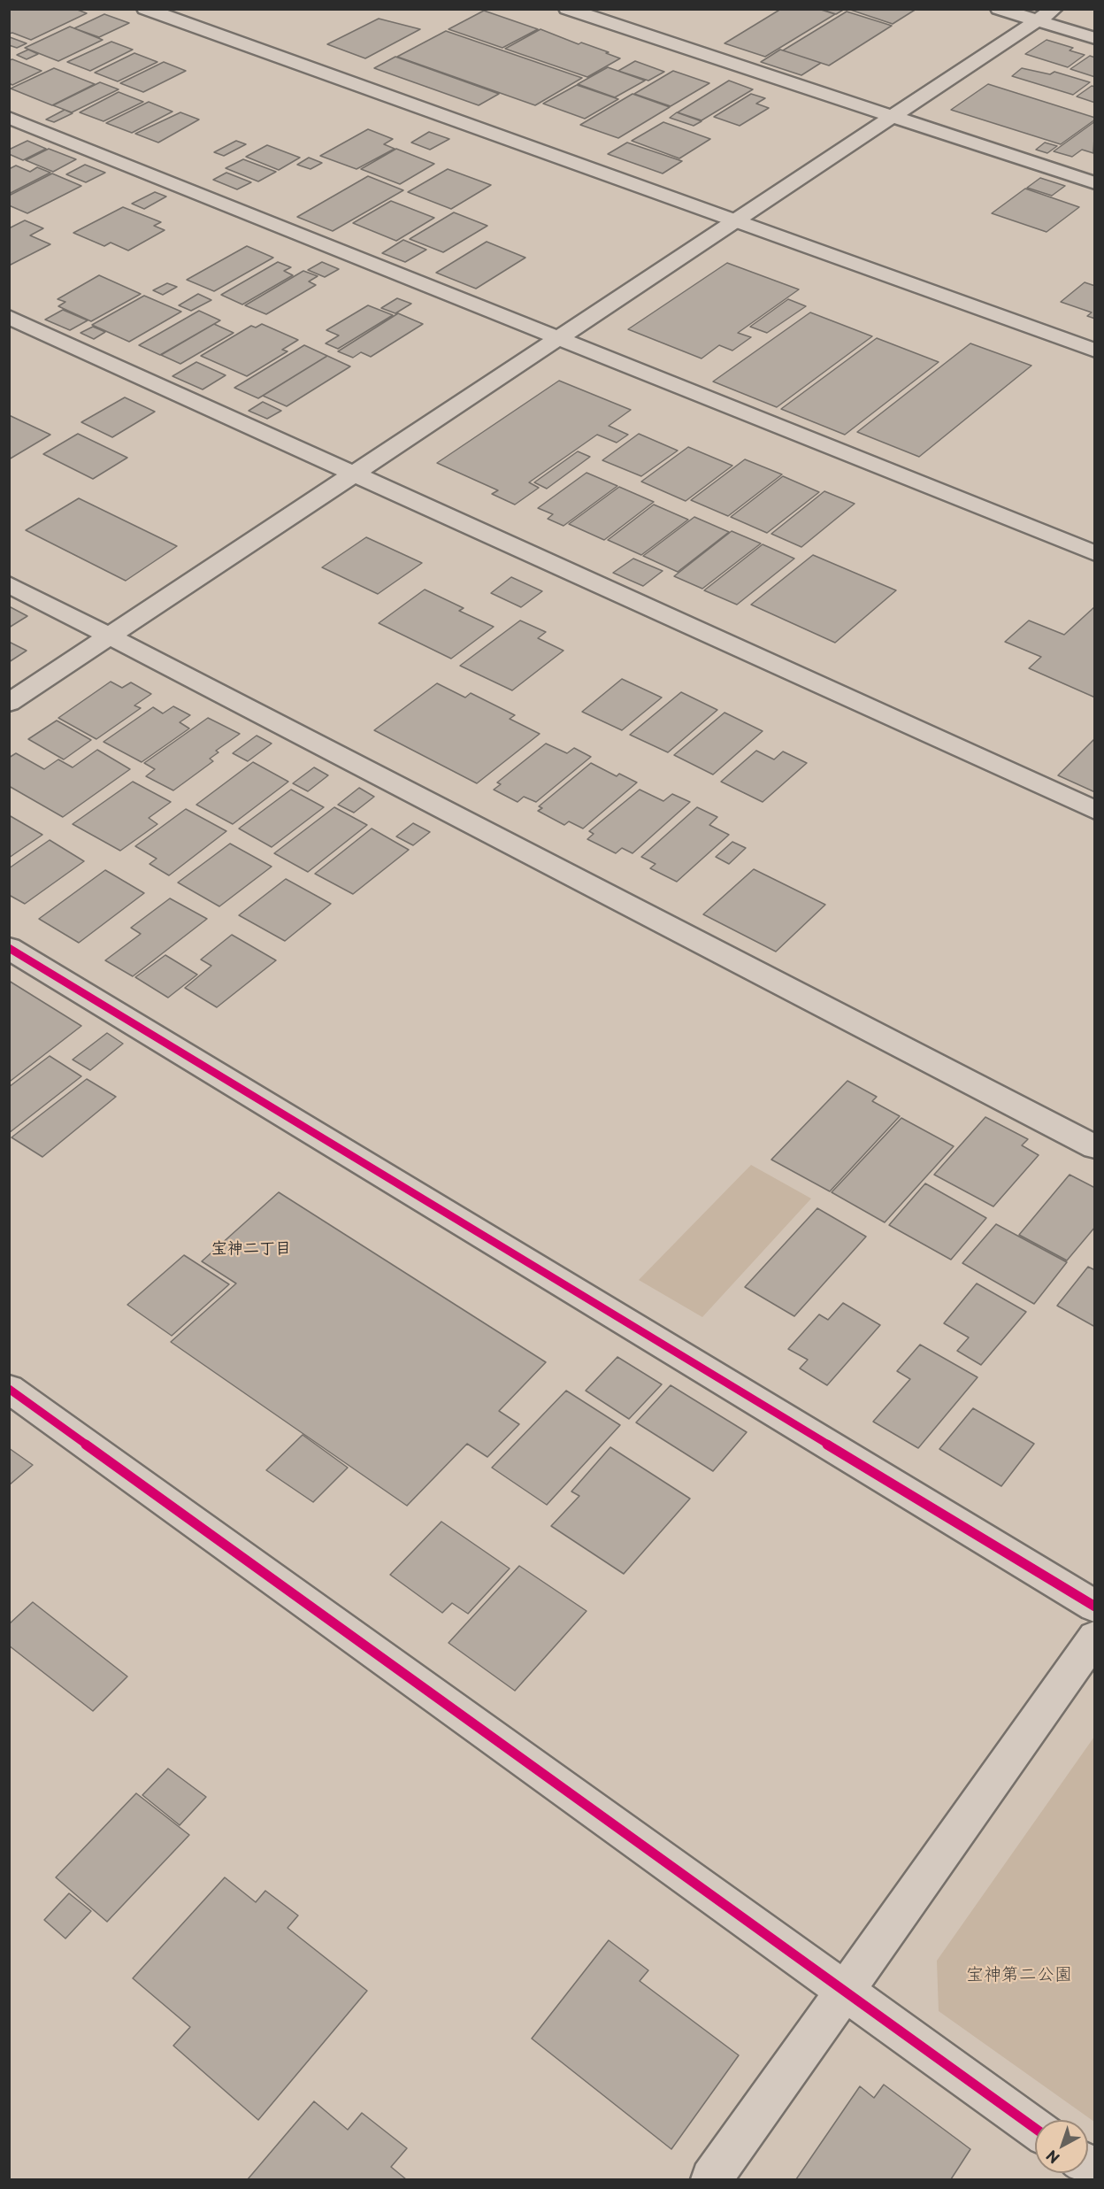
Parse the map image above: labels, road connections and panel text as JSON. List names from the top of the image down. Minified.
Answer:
{"districts":["宝神二丁目"],"parks":["宝神第二公園"],"north":"bottom left"}
